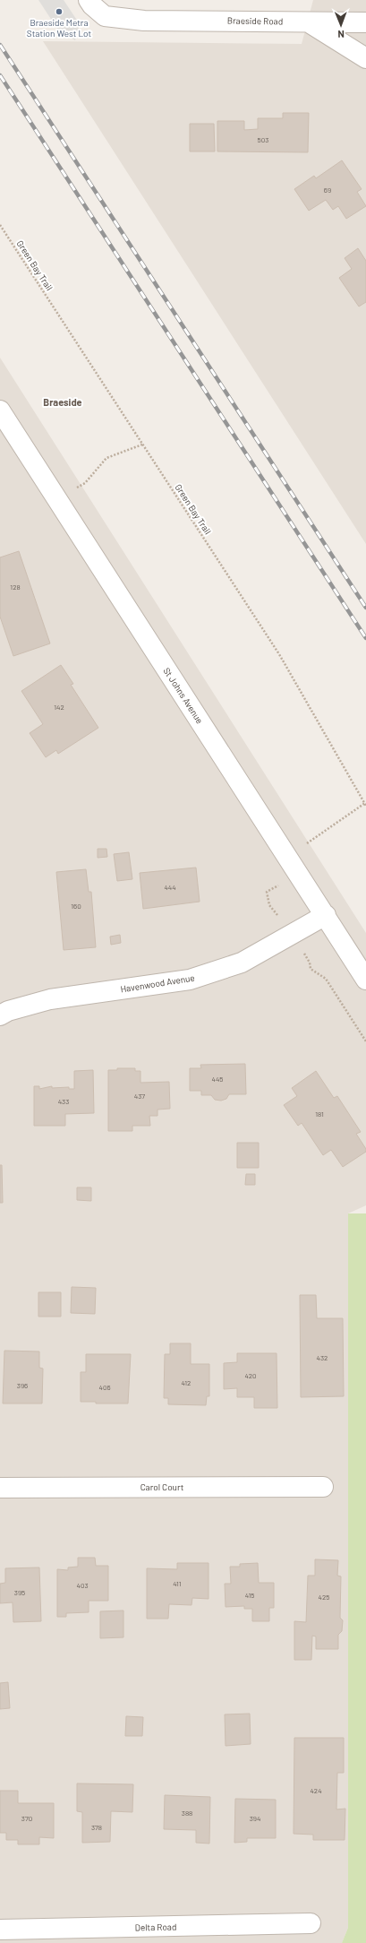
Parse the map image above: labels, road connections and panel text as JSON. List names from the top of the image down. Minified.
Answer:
{"streets":{"street":["Braeside Road","St Johns Avenue","Havenwood Avenue","Carol Court","Delta Road"],"path":["Green Bay Trail"]},"crossings":[["St Johns Avenue","Havenwood Avenue"]],"districts":["Braeside"],"places":["Braeside Metra Station West Lot"],"house_numbers":["503","69","128","142","444","160","445","437","433","181","432","420","412","396","406","411","403","395","415","425","424","388","370","394","378"],"north":"bottom"}
